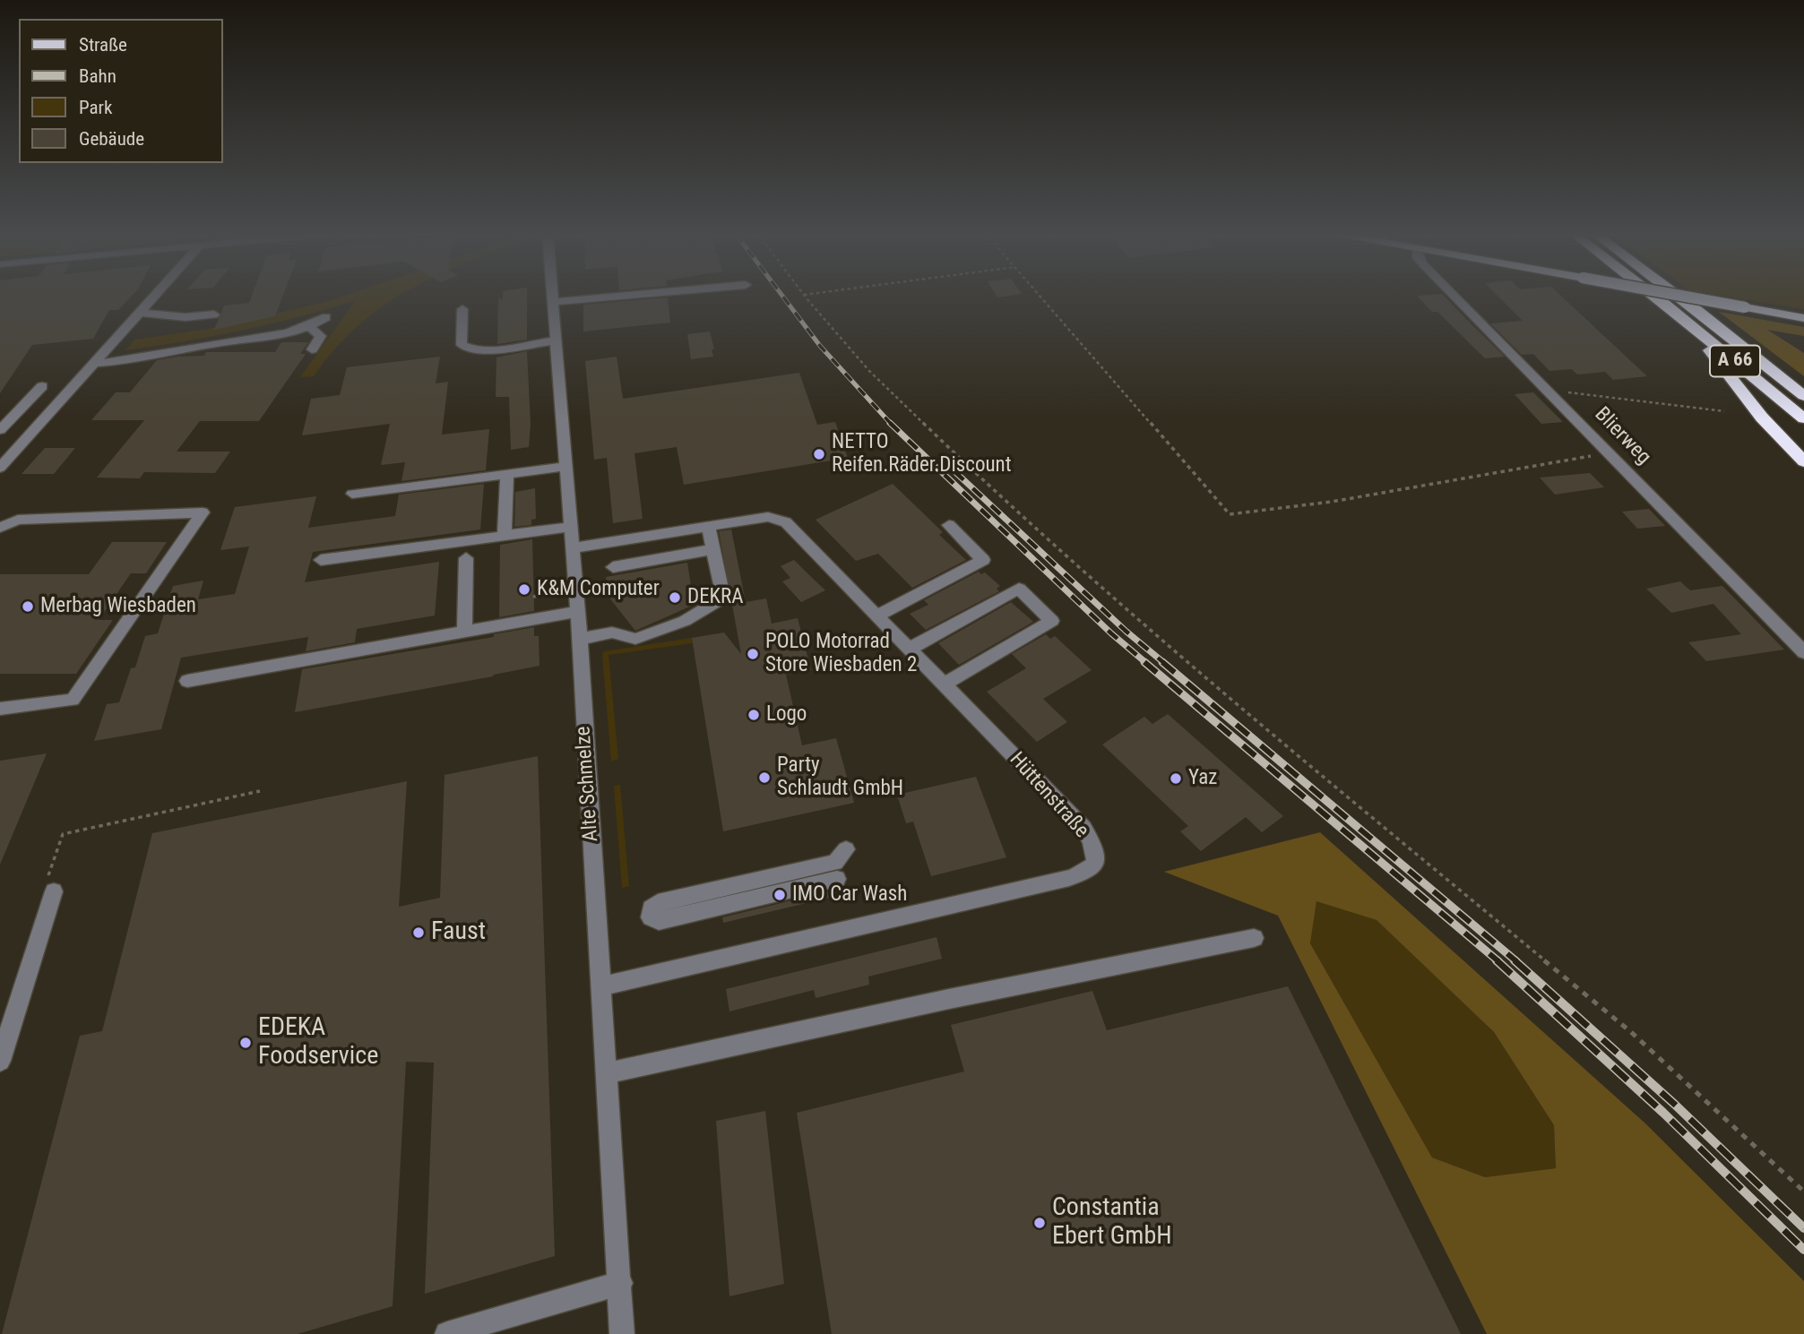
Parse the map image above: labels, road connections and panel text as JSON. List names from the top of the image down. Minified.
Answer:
{"streets":{"highway":["A 66"],"street":["Blierweg","Alte Schmelze","Hüttenstraße"]},"crossings":[["Alte Schmelze","Hüttenstraße"]],"places":["NETTO Reifen.Räder.Discount","K&M Computer","DEKRA","Merbag Wiesbaden","POLO Motorrad Store Wiesbaden 2","Logo","Party Schlaudt GmbH","Yaz","IMO Car Wash","Faust","EDEKA Foodservice","Constantia Ebert GmbH"],"legend":["Straße","Bahn","Park","Gebäude"]}
